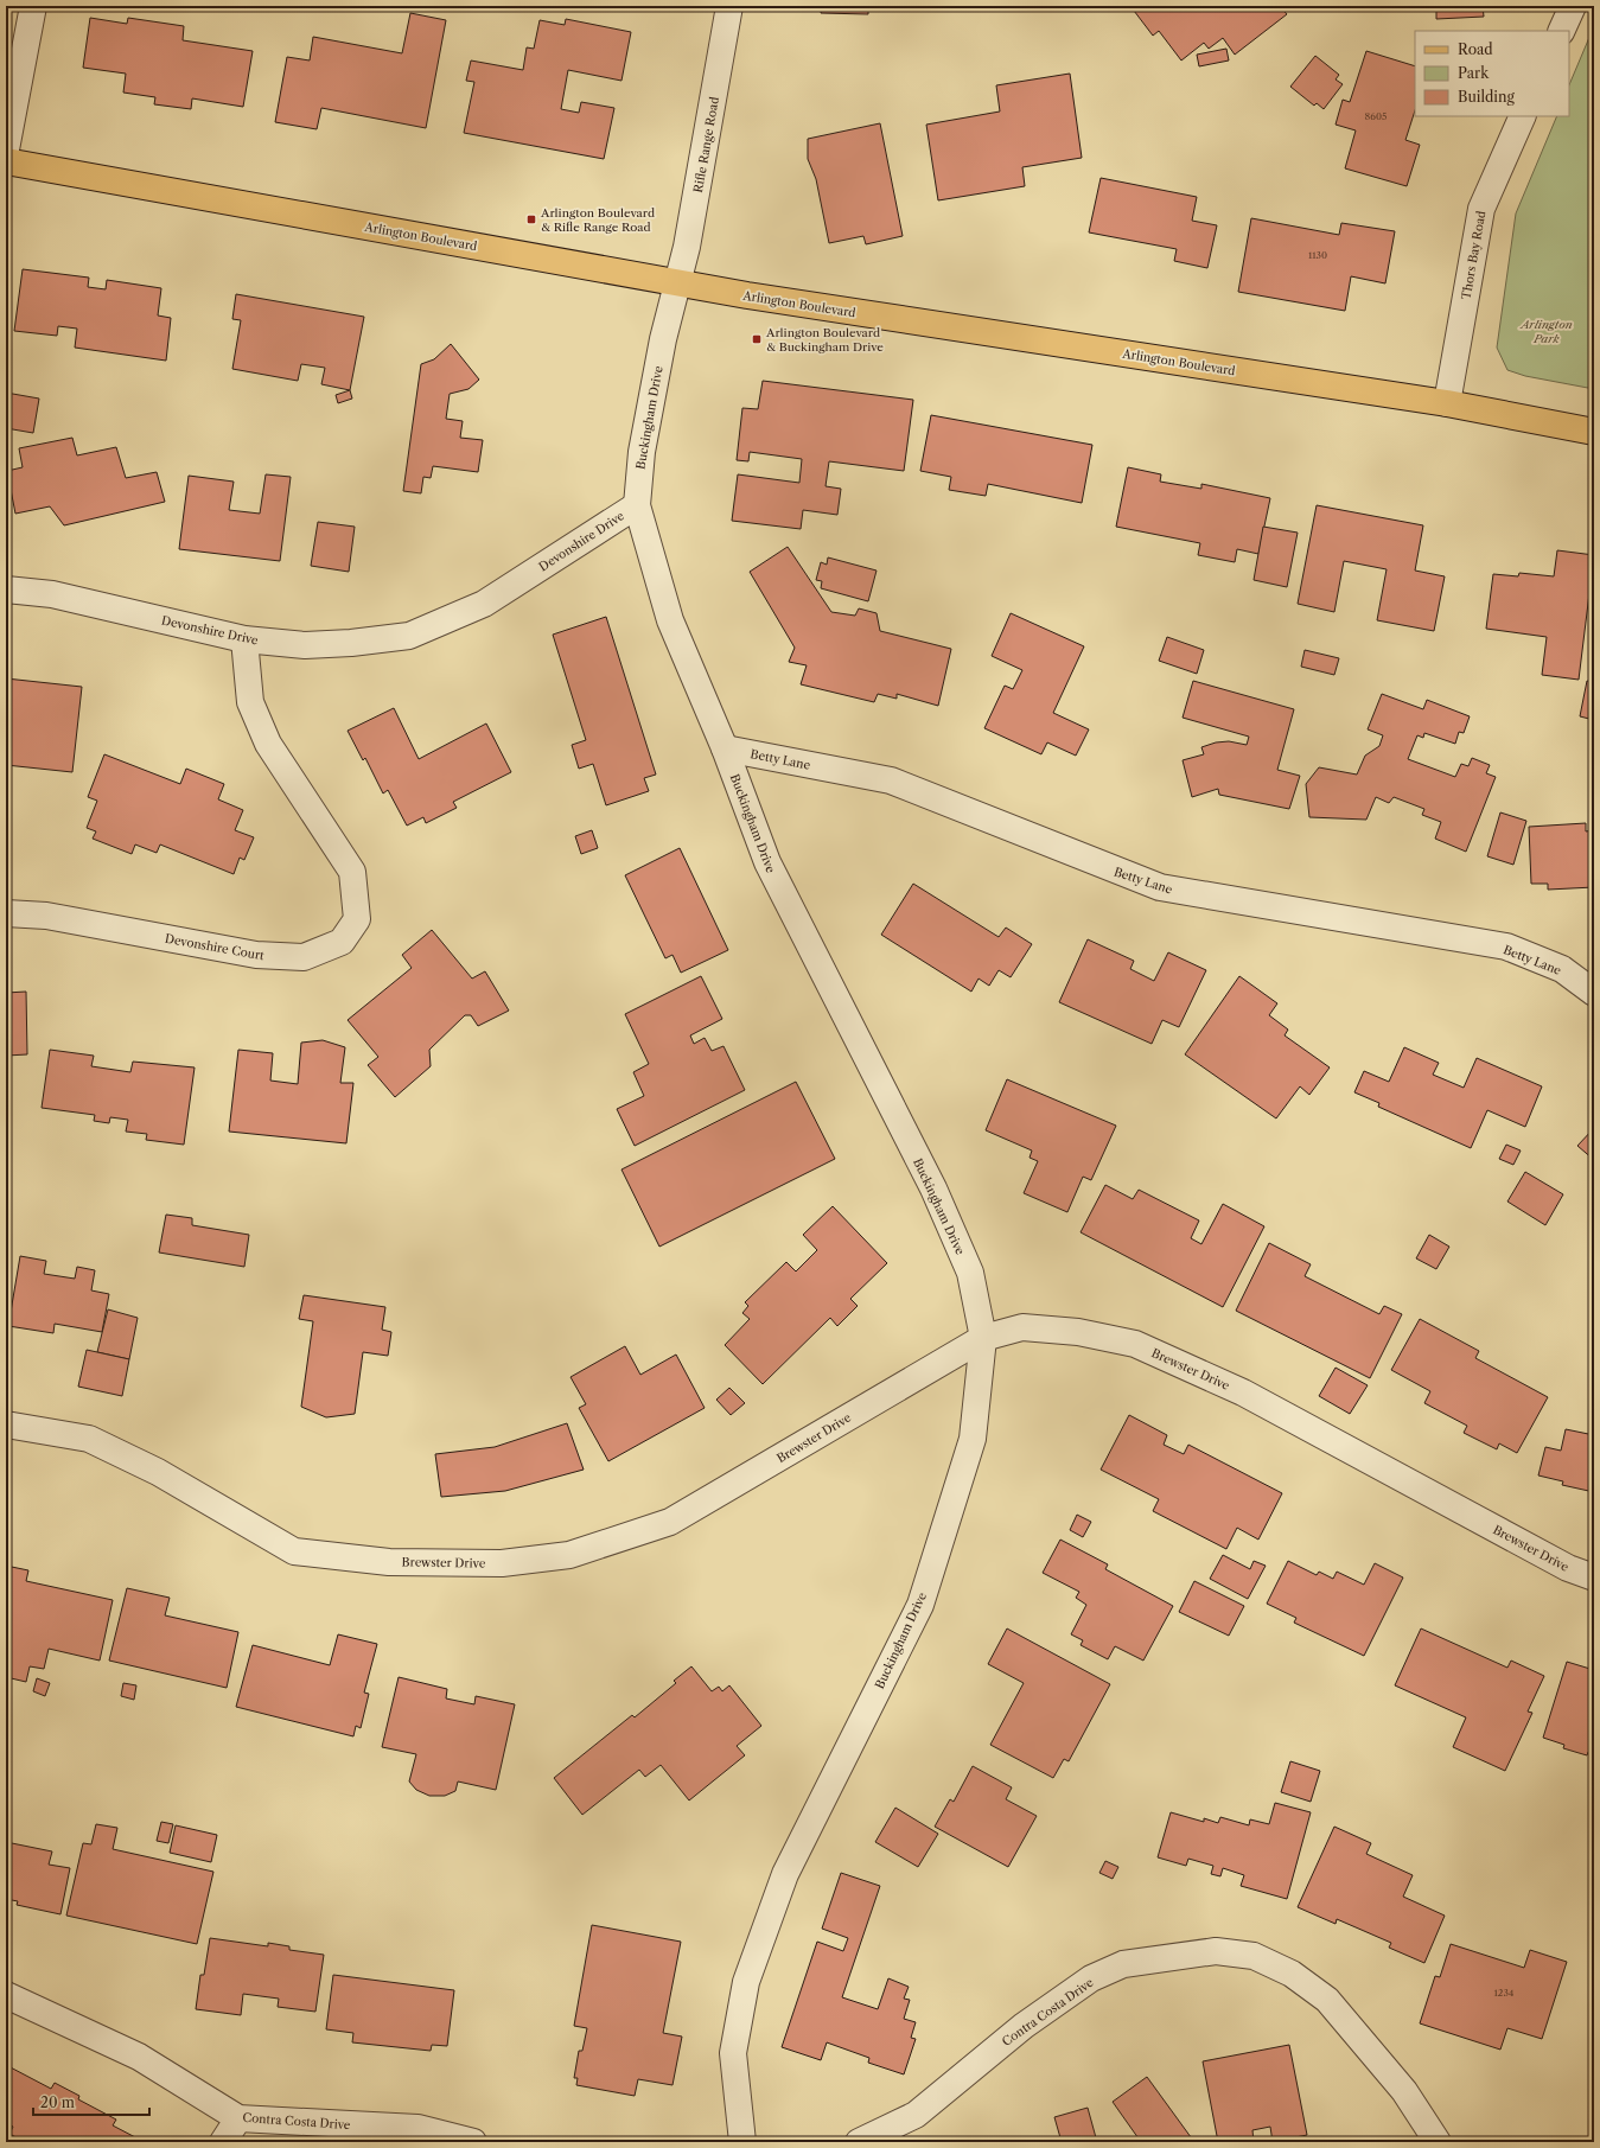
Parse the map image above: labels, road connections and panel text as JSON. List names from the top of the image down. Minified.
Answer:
{"streets":{"main road":["Arlington Boulevard"],"street":["Rifle Range Road","Thors Bay Road","Buckingham Drive","Devonshire Drive","Betty Lane","Devonshire Court","Brewster Drive","Contra Costa Drive"]},"crossings":[["Rifle Range Road","Arlington Boulevard"],["Rifle Range Road","Buckingham Drive"],["Arlington Boulevard","Thors Bay Road"],["Arlington Boulevard","Buckingham Drive"],["Buckingham Drive","Devonshire Drive"],["Buckingham Drive","Betty Lane"],["Buckingham Drive","Brewster Drive"],["Devonshire Drive","Devonshire Court"]],"parks":["Arlington Park"],"places":{"transit":["Arlington Boulevard & Rifle Range Road","Arlington Boulevard & Buckingham Drive"]},"house_numbers":["8605","1130","1234"],"legend":["Road","Park","Building"],"scale_bar":"20 m"}
